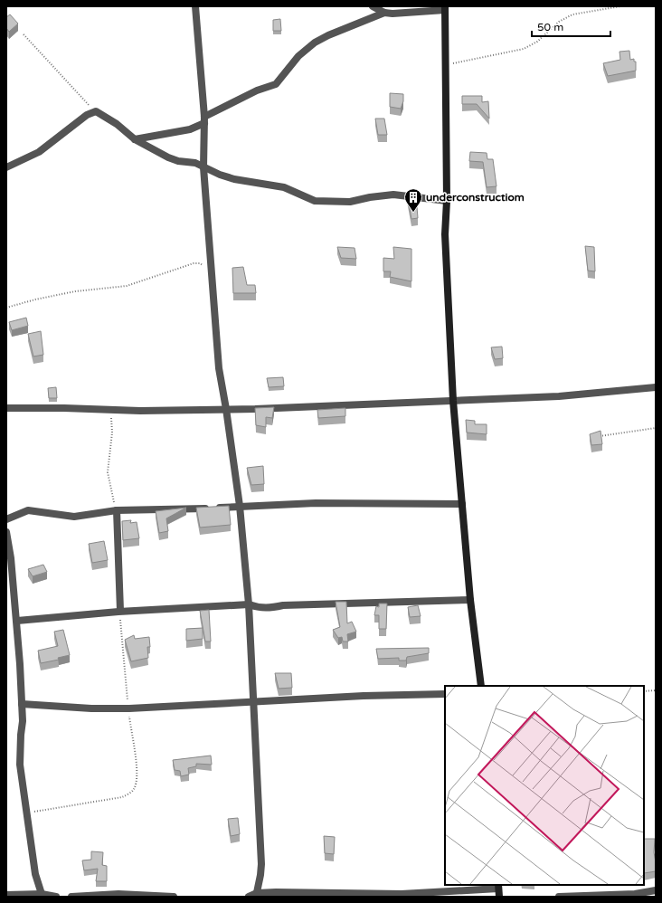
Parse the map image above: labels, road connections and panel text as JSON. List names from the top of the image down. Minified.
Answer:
{"places":{"building":["underconstructiom"]},"scale_bar":"50 m"}
